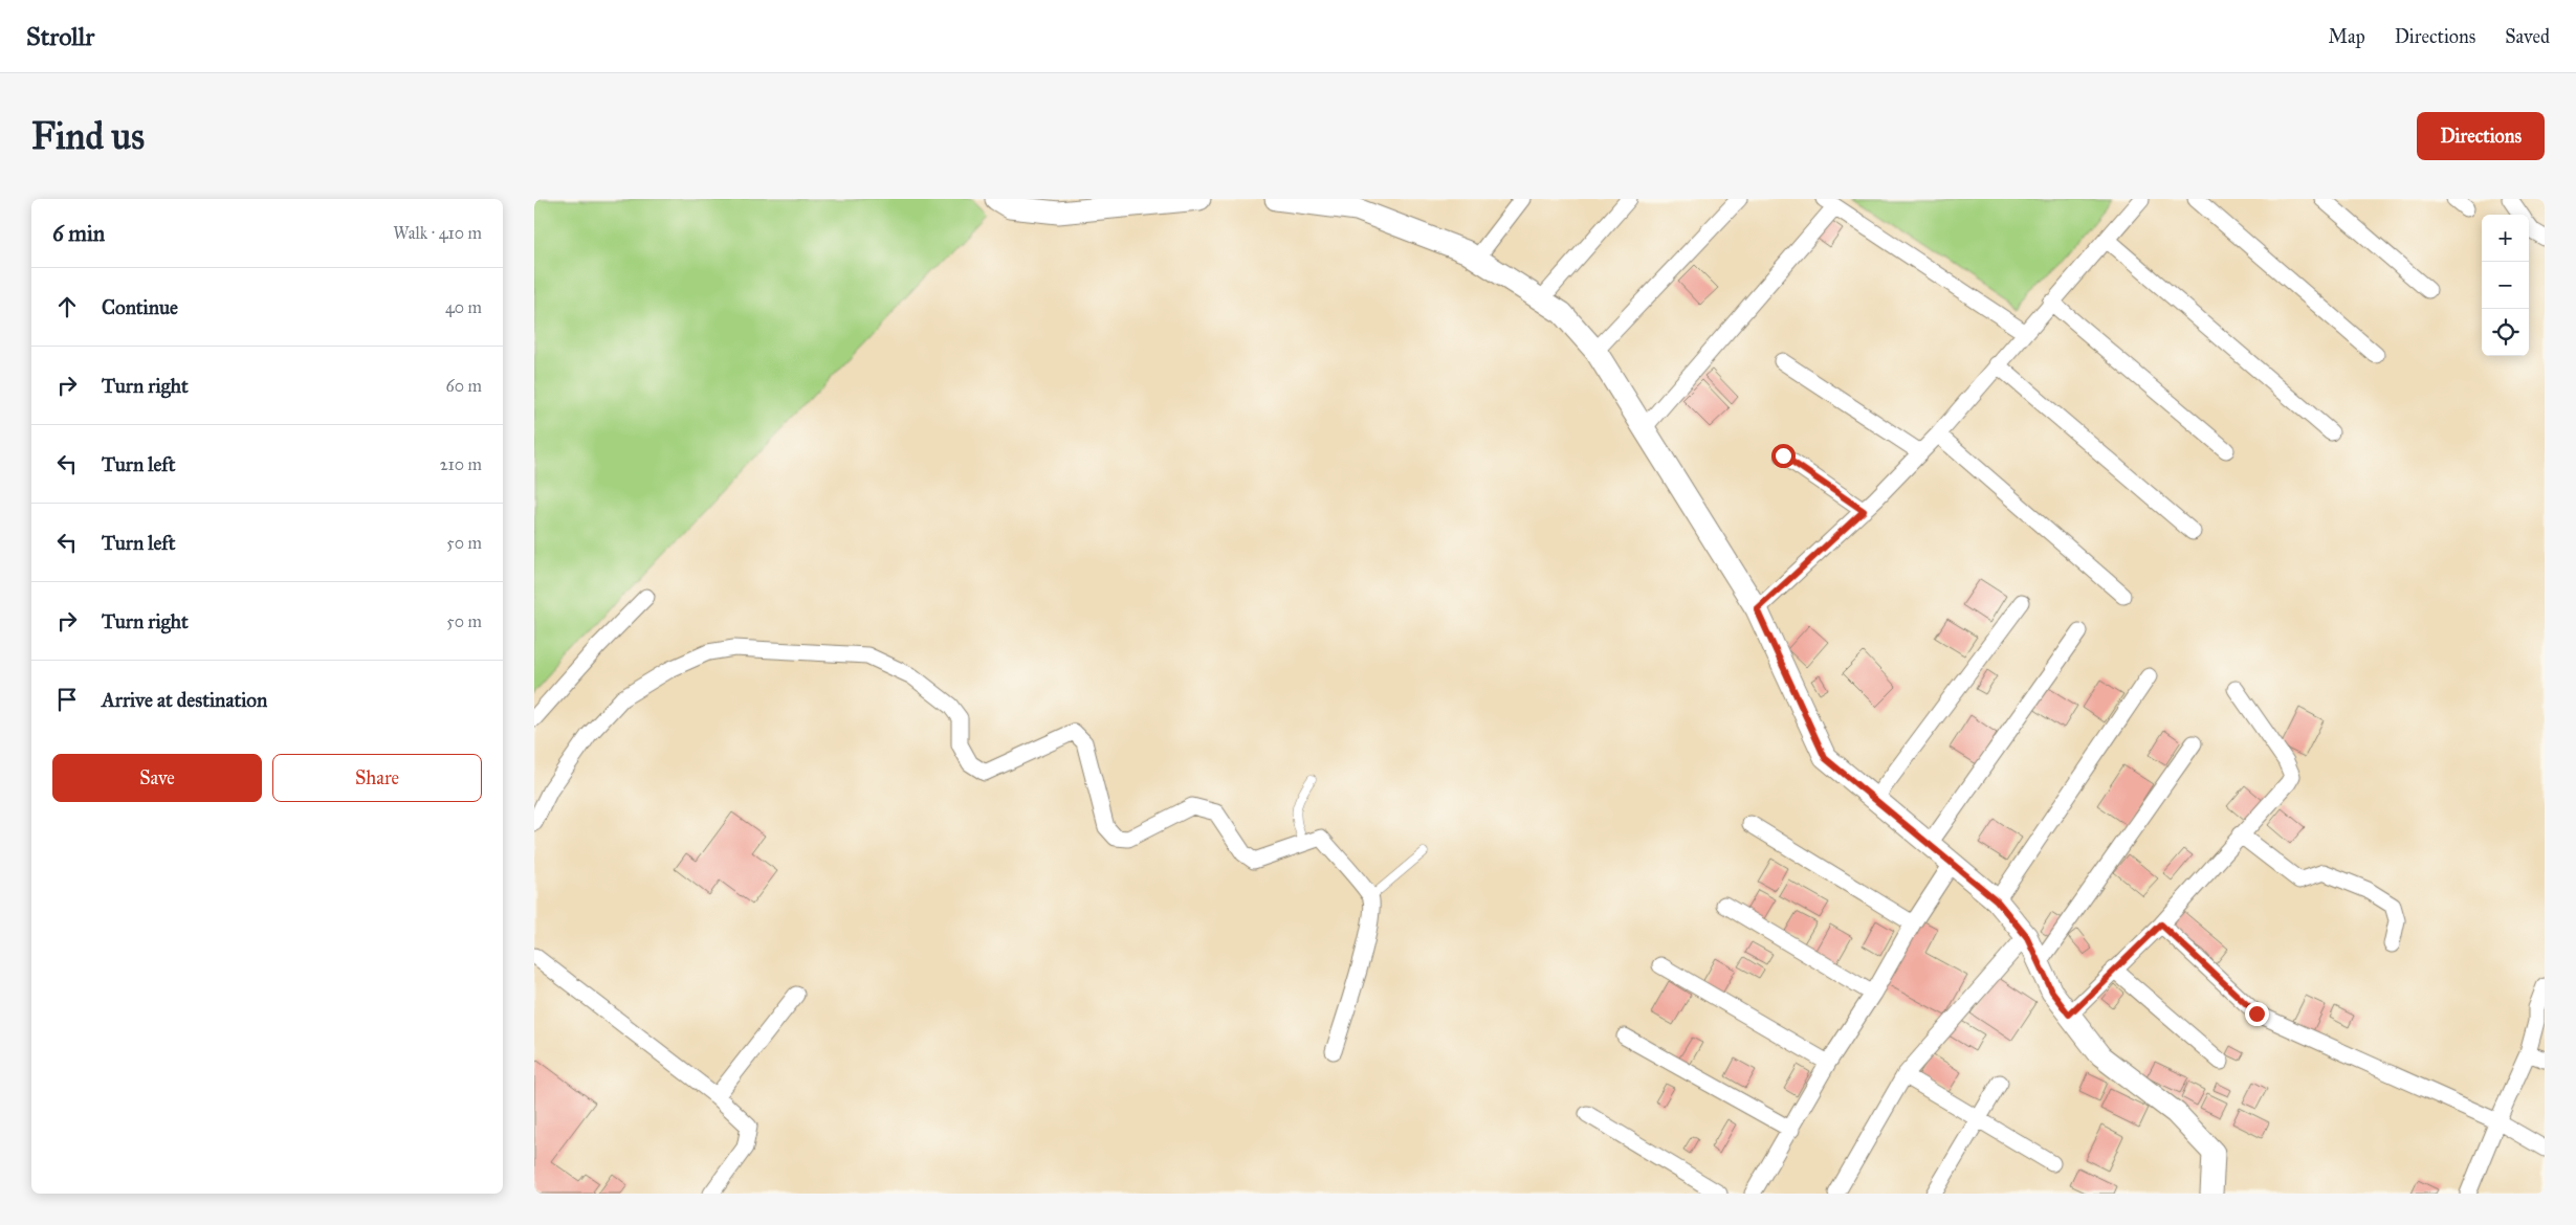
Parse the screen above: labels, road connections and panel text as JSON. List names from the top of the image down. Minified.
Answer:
{"page":{"header":"Strollr","nav":["Map","Directions","Saved"],"buttons":["Directions",["Save","Share"]],"title":"Find us","heading":["6 min","Walk · 410 m"],"map_buttons":["+","−"],"list":[["Continue","40 m"],["Turn right","60 m"],["Turn left","210 m"],["Turn left","50 m"],["Turn right","50 m"],"Arrive at destination"]}}
